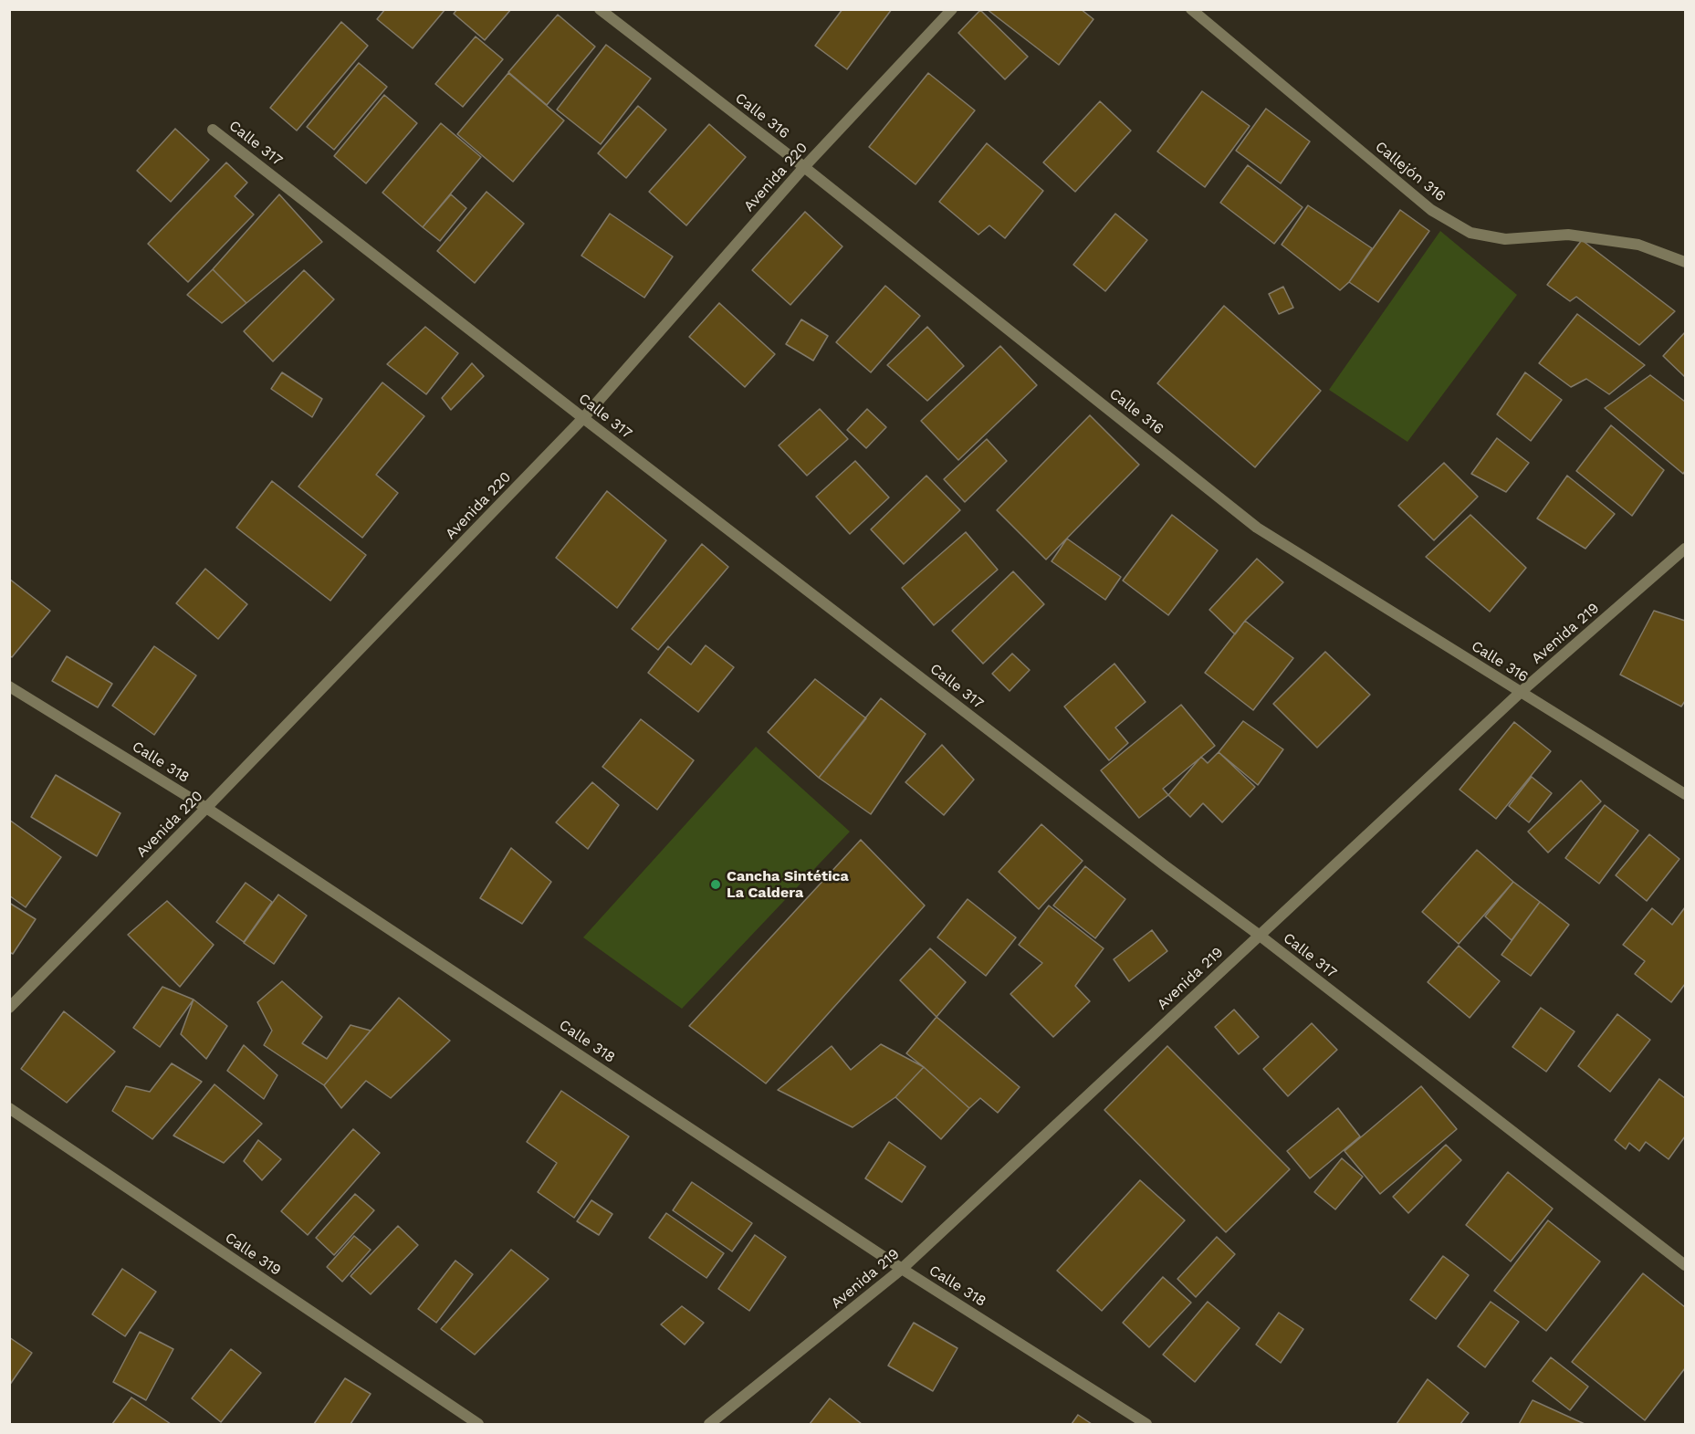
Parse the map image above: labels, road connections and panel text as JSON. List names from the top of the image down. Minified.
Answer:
{"streets":{"street":["Calle 316","Calle 317","Callejón 316","Avenida 220","Avenida 219","Calle 318","Calle 319"]},"crossings":[["Calle 316","Avenida 220"],["Calle 316","Avenida 219"],["Calle 317","Avenida 220"],["Calle 317","Avenida 219"],["Avenida 220","Calle 318"],["Avenida 219","Calle 318"]],"places":["Cancha Sintética La Caldera"]}
